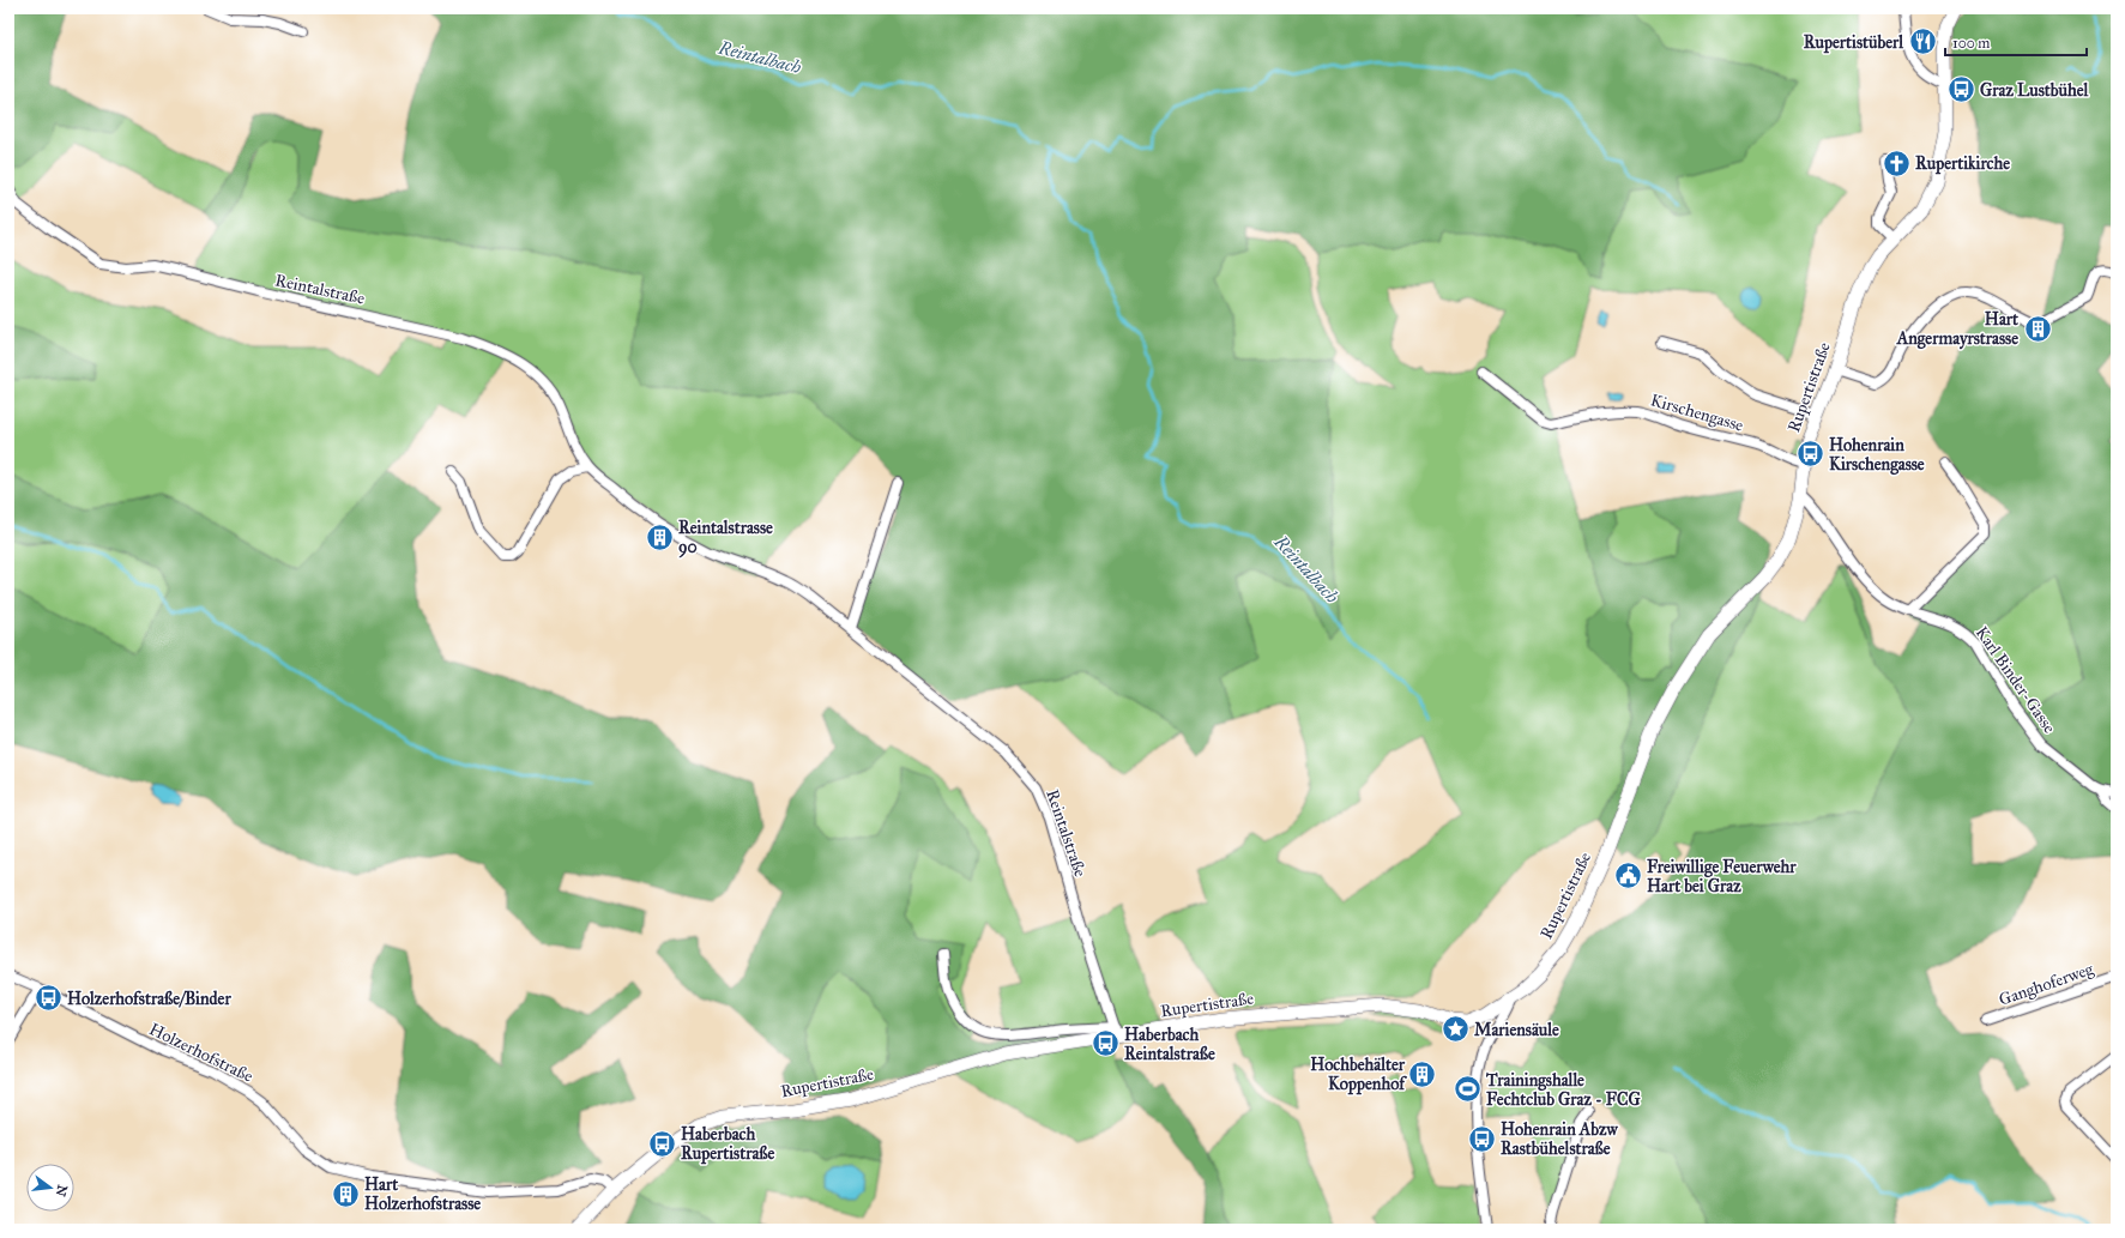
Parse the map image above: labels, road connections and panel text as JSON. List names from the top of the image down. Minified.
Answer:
{"streets":{"main road":["Rupertistraße"],"street":["Reintalstraße","Kirschengasse","Karl Binder-Gasse","Ganghoferweg","Holzerhofstraße"]},"crossings":[["Reintalstraße","Rupertistraße"],["Rupertistraße","Kirschengasse"],["Rupertistraße","Karl Binder-Gasse"],["Rupertistraße","Holzerhofstraße"]],"water":["Reintalbach"],"places":{"restaurant":["Rupertistüberl"],"bus stop":["Graz Lustbühel","Hohenrain Kirschengasse","Holzerhofstraße/Binder","Haberbach Reintalstraße","Hohenrain Abzw Rastbühelstraße","Haberbach Rupertistraße"],"church":["Rupertikirche"],"building":["Hart Angermayrstrasse","Reintalstrasse 90","Hochbehälter Koppenhof","Hart Holzerhofstrasse"],"public building":["Freiwillige Feuerwehr Hart bei Graz"],"place":["Mariensäule"],"sports":["Trainingshalle Fechtclub Graz - FCG"]},"scale_bar":"100 m","north":"right"}
